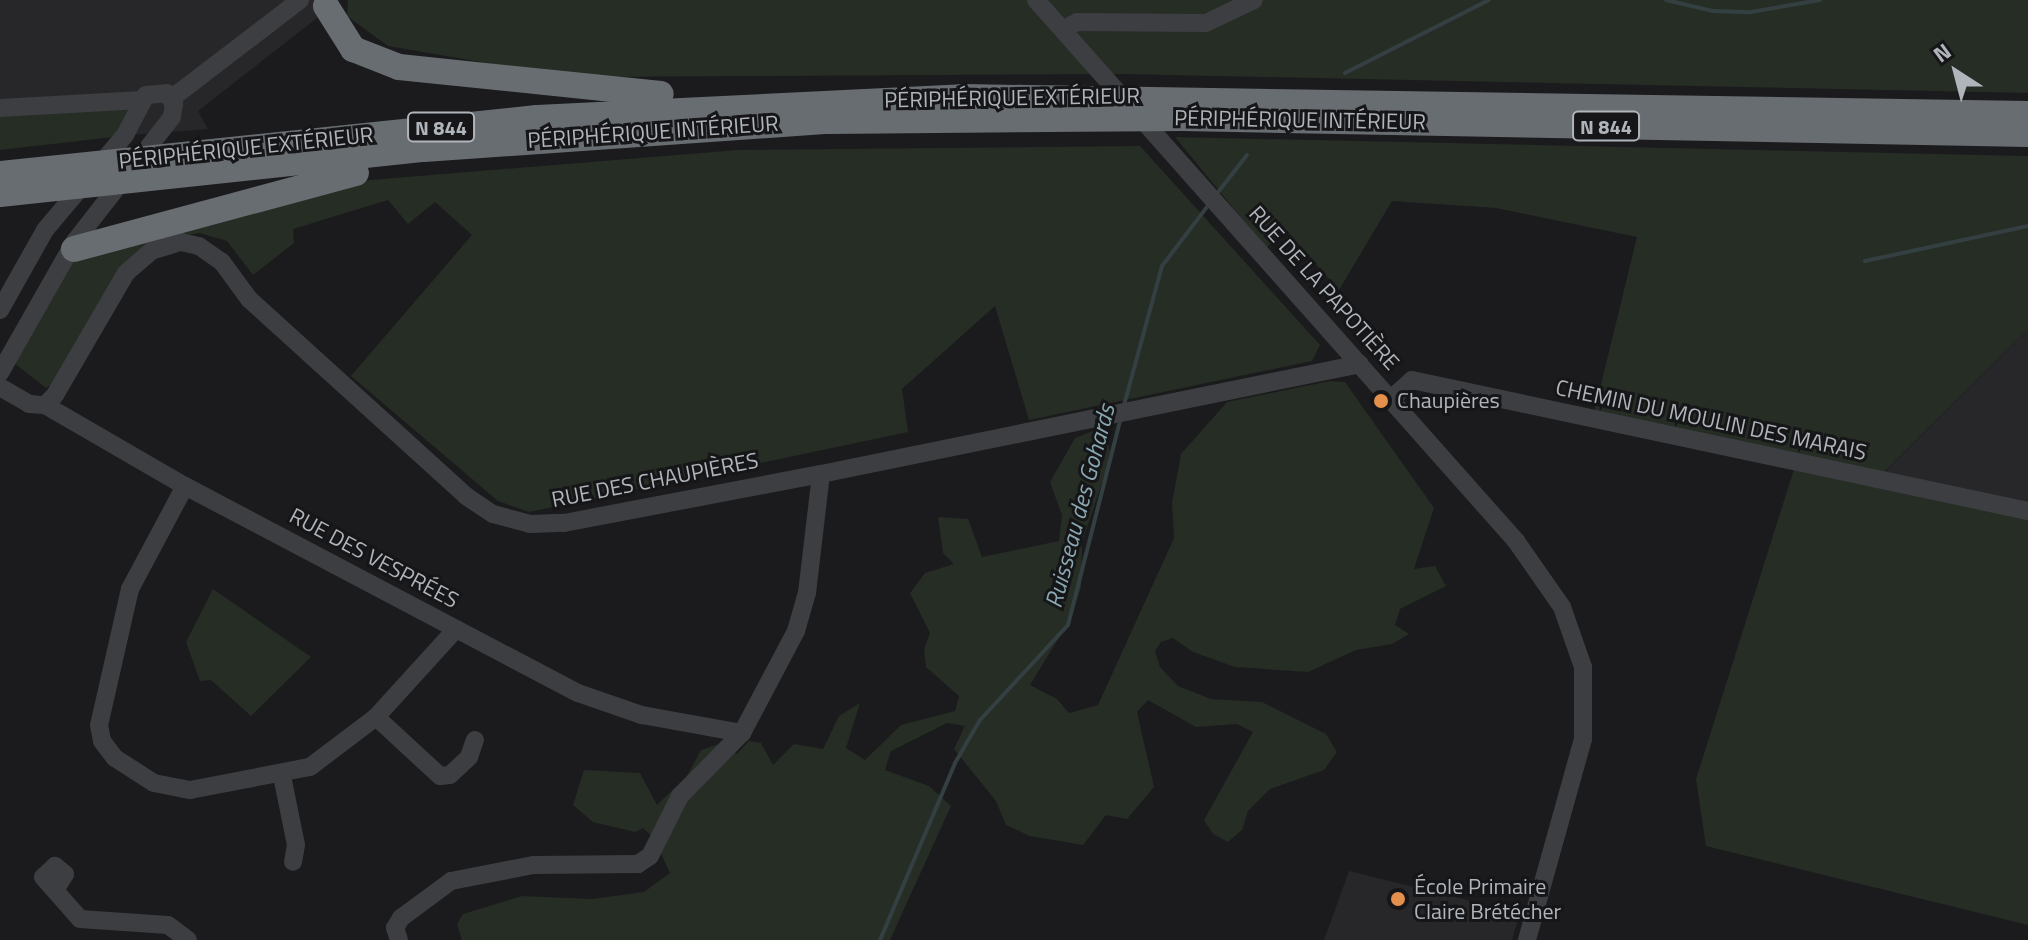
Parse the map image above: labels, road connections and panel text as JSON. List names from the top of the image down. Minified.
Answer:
{"streets":{"highway":["PÉRIPHÉRIQUE EXTÉRIEUR","PÉRIPHÉRIQUE INTÉRIEUR","N 844"],"street":["RUE DE LA PAPOTIÈRE","CHEMIN DU MOULIN DES MARAIS","RUE DES CHAUPIÈRES","RUE DES VESPRÉES"]},"crossings":[["PÉRIPHÉRIQUE EXTÉRIEUR","PÉRIPHÉRIQUE INTÉRIEUR"],["RUE DE LA PAPOTIÈRE","CHEMIN DU MOULIN DES MARAIS"],["RUE DE LA PAPOTIÈRE","RUE DES CHAUPIÈRES"],["RUE DES CHAUPIÈRES","RUE DES VESPRÉES"]],"water":["Ruisseau des Gohards"],"places":["Chaupières","École Primaire Claire Brétécher"],"north":"top left"}
